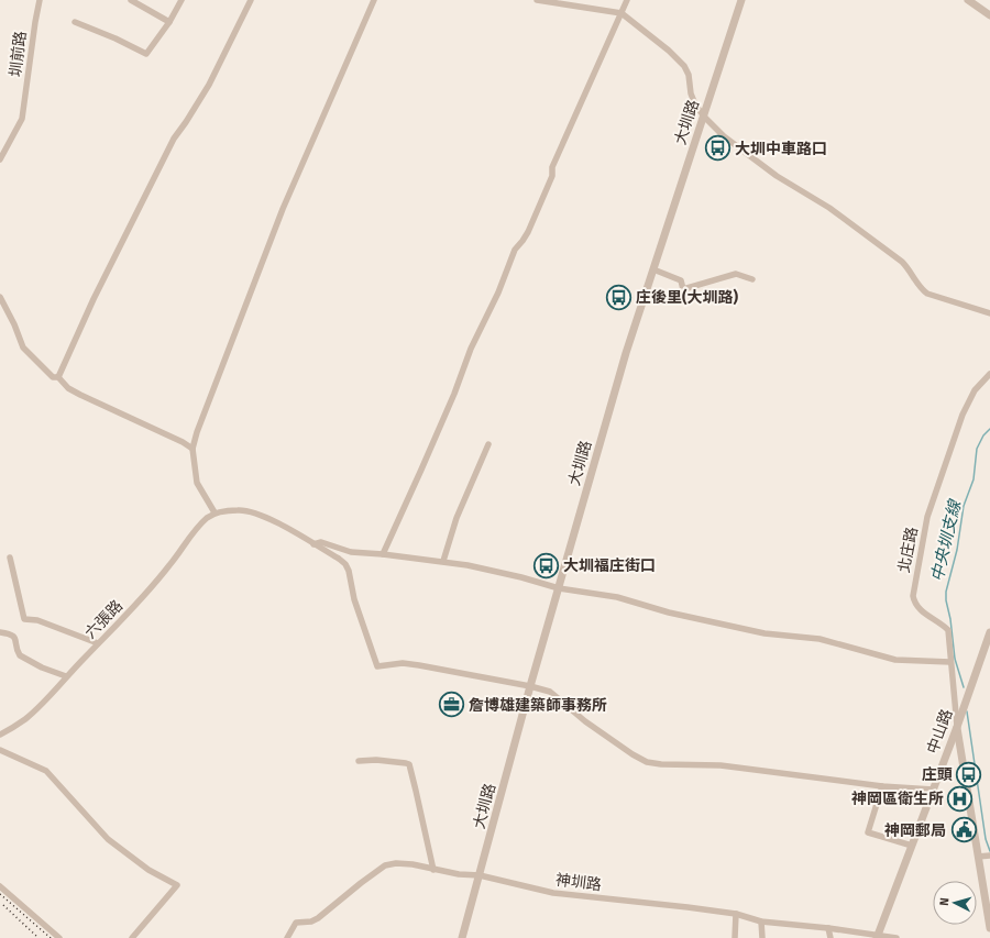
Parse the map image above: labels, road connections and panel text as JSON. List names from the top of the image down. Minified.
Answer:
{"streets":{"street":["圳前路","大圳路","北庄路","六張路","中山路","神圳路"]},"crossings":[["大圳路","神圳路"],["北庄路","中山路"],["中山路","神圳路"]],"water":["中央圳支線"],"places":{"bus stop":["大圳中車路口","庄後里(大圳路)","大圳福庄街口","庄頭"],"office":["詹博雄建築師事務所"],"hospital":["神岡區衛生所"],"public building":["神岡郵局"]},"north":"left"}
